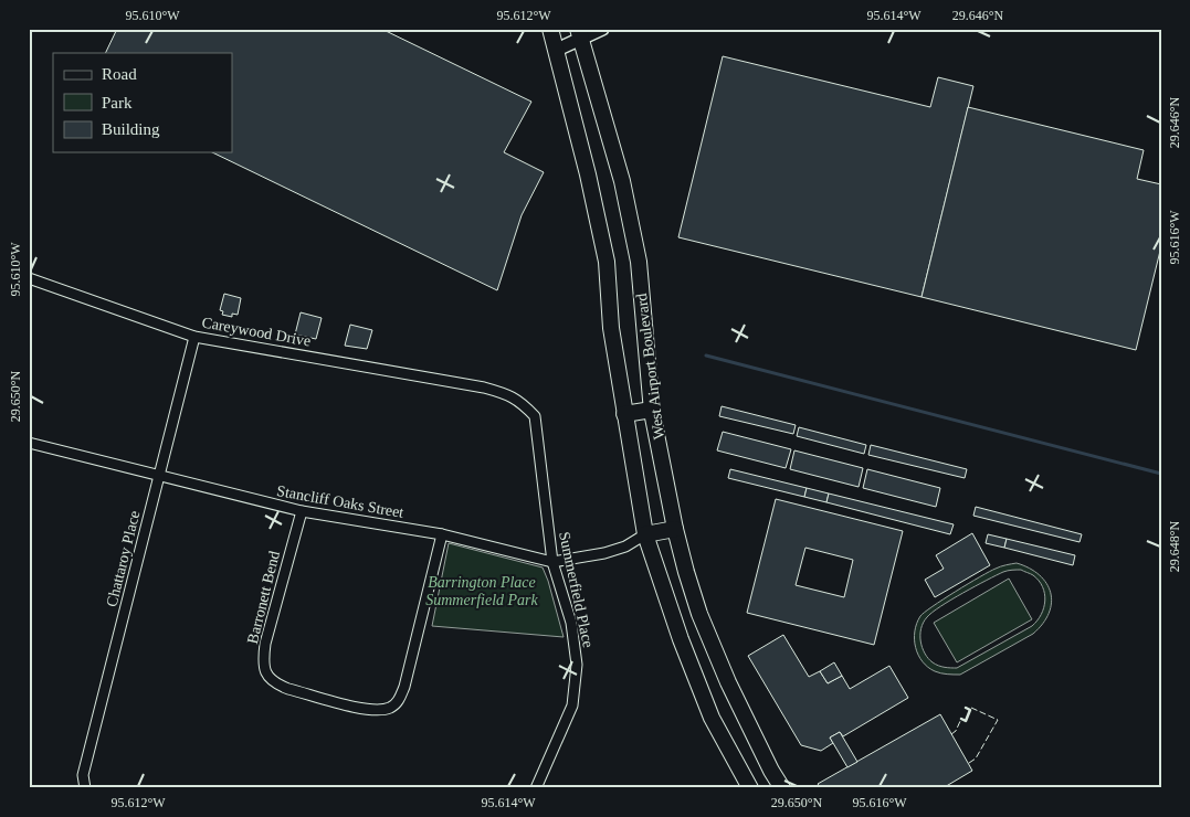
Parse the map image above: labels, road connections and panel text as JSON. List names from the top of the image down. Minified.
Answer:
{"streets":{"main road":["West Airport Boulevard"],"street":["Careywood Drive","Stancliff Oaks Street","Chattaroy Place","Summerfield Place","Barronett Bend"]},"crossings":[["Careywood Drive","Chattaroy Place"],["Careywood Drive","Summerfield Place"],["West Airport Boulevard","Stancliff Oaks Street"],["Stancliff Oaks Street","Chattaroy Place"],["Stancliff Oaks Street","Summerfield Place"],["Stancliff Oaks Street","Barronett Bend"]],"parks":["Barrington Place Summerfield Park"],"legend":["Road","Park","Building"],"coordinates":["95.610°W","95.612°W","95.614°W","29.646°N","95.616°W","29.650°N","29.648°N"]}
